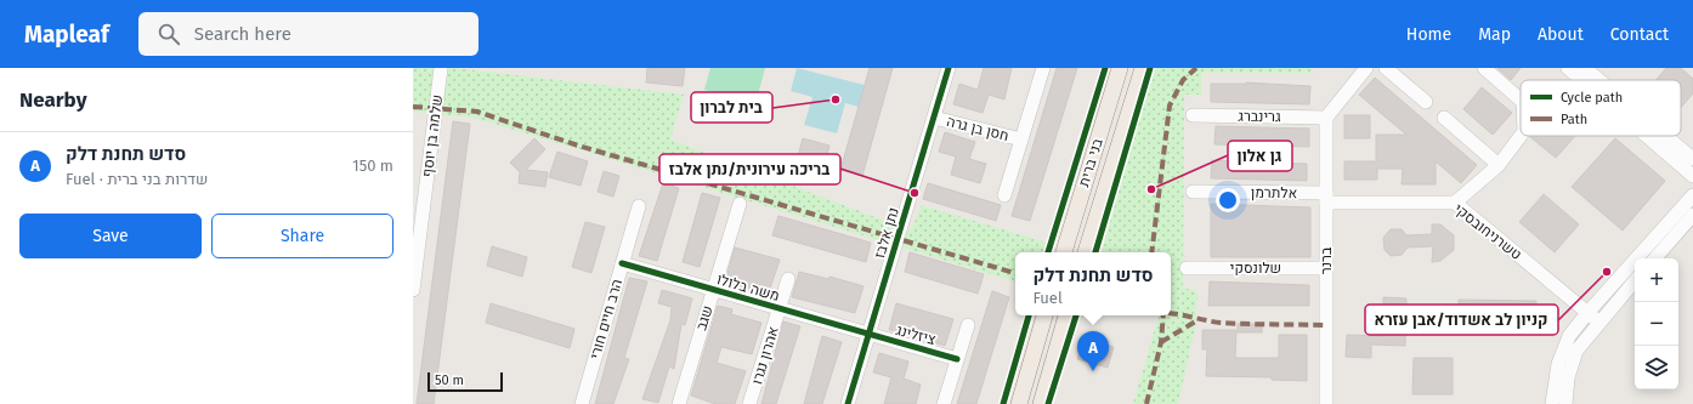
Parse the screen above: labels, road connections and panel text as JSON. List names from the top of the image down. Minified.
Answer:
{"streets":{"main road":["בני ברית"],"street":["גרינברג","חסן בן גרה","שלמה בן יוסף","אלתרמן","טשרניחובסקי","נתן אלבז","ברנר","שלונסקי","משה בלולו","שגב","הרב חיים חורי","ציזלינג","אהרון נגרו"]},"crossings":[["גרינברג","ברנר"],["חסן בן גרה","נתן אלבז"],["אלתרמן","טשרניחובסקי"],["אלתרמן","ברנר"],["טשרניחובסקי","ברנר"],["נתן אלבז","משה בלולו"],["נתן אלבז","ציזלינג"],["ברנר","שלונסקי"],["משה בלולו","שגב"],["משה בלולו","הרב חיים חורי"],["משה בלולו","ציזלינג"],["משה בלולו","אהרון נגרו"]],"places":["בית לברון","גן אלון","בריכה עירונית/נתן אלבז","קניון לב אשדוד/אבן עזרא"],"legend":["Cycle path","Path"],"scale_bar":"50 m","page":{"header":"Mapleaf","search":"Search here","nav":["Home","Map","About","Contact"],"heading":"Nearby","list":[{"mark":"A","name":"סדש תחנת דלק","note":"Fuel · שדרות בני ברית","value":"150 m"}],"buttons":["Save","Share"],"popup":["סדש תחנת דלק","Fuel"],"map_buttons":["+","−"],"pins":"A","scale":"50 m"}}
